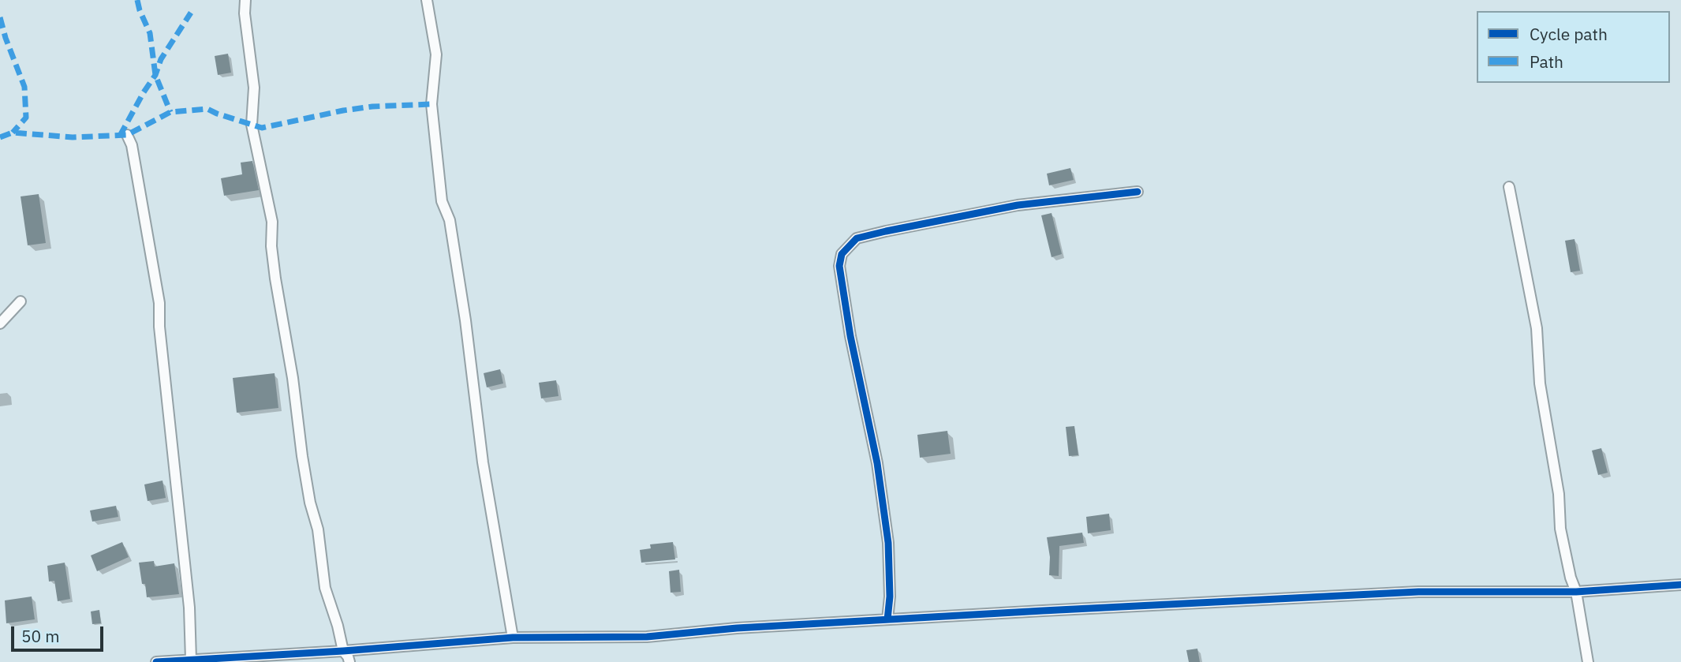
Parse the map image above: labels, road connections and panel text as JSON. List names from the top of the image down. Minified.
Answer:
{"legend":["Cycle path","Path"],"scale_bar":"50 m"}
